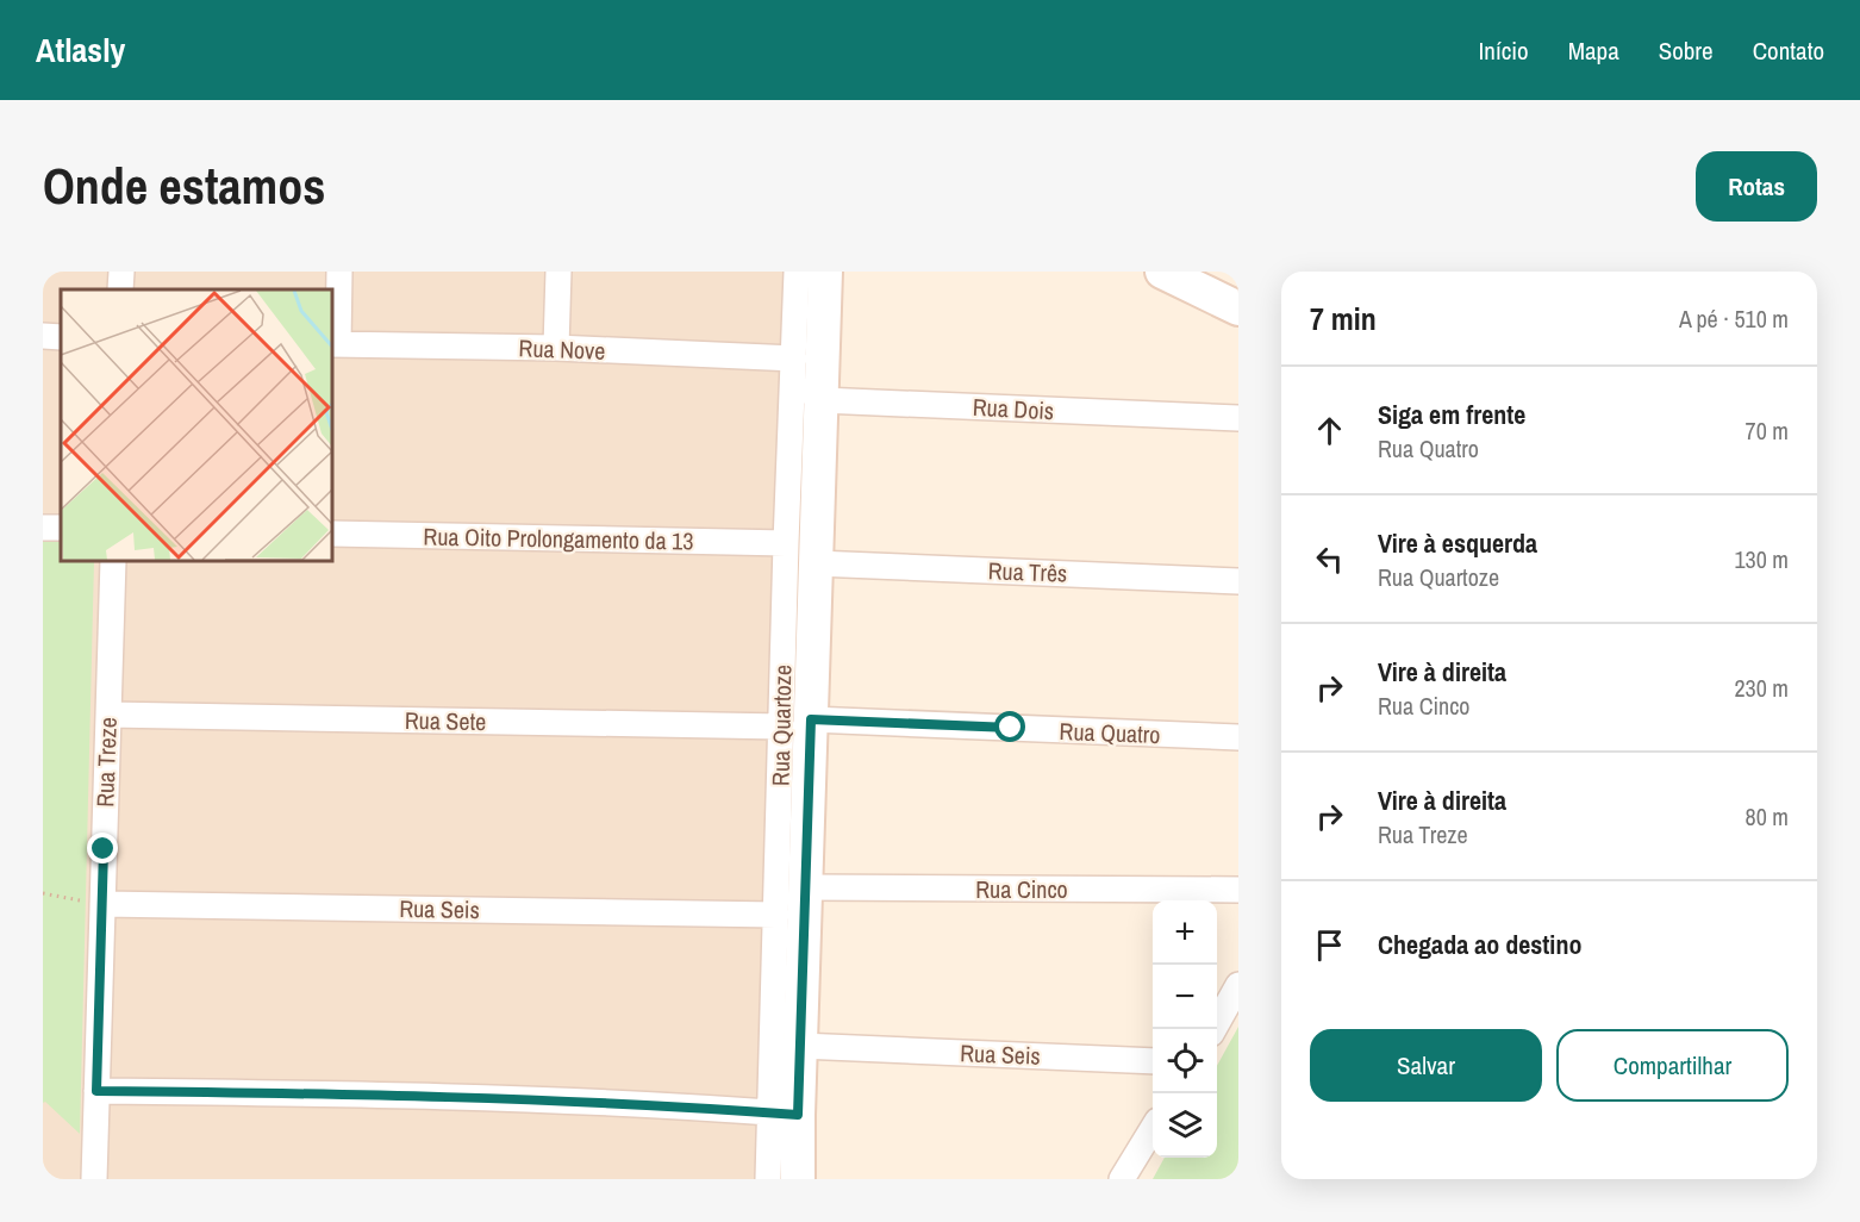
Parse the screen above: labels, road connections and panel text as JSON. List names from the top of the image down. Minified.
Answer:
{"streets":{"street":["Rua Nove","Rua Dois","Rua Oito Prolongamento da 13","Rua Três","Rua Sete","Rua Quartoze","Rua Quatro","Rua Treze","Rua Cinco","Rua Seis"]},"crossings":[["Rua Nove","Rua Quartoze"],["Rua Dois","Rua Quartoze"],["Rua Oito Prolongamento da 13","Rua Quartoze"],["Rua Três","Rua Quartoze"],["Rua Sete","Rua Quartoze"],["Rua Sete","Rua Quatro"],["Rua Sete","Rua Treze"],["Rua Quartoze","Rua Quatro"],["Rua Quartoze","Rua Cinco"],["Rua Quartoze","Rua Seis"],["Rua Treze","Rua Seis"]],"page":{"header":"Atlasly","nav":["Início","Mapa","Sobre","Contato"],"buttons":["Rotas",["Salvar","Compartilhar"]],"title":"Onde estamos","heading":["7 min","A pé · 510 m"],"list":[["Siga em frente","Rua Quatro","70 m"],["Vire à esquerda","Rua Quartoze","130 m"],["Vire à direita","Rua Cinco","230 m"],["Vire à direita","Rua Treze","80 m"],"Chegada ao destino"],"map_buttons":["+","−"]}}
